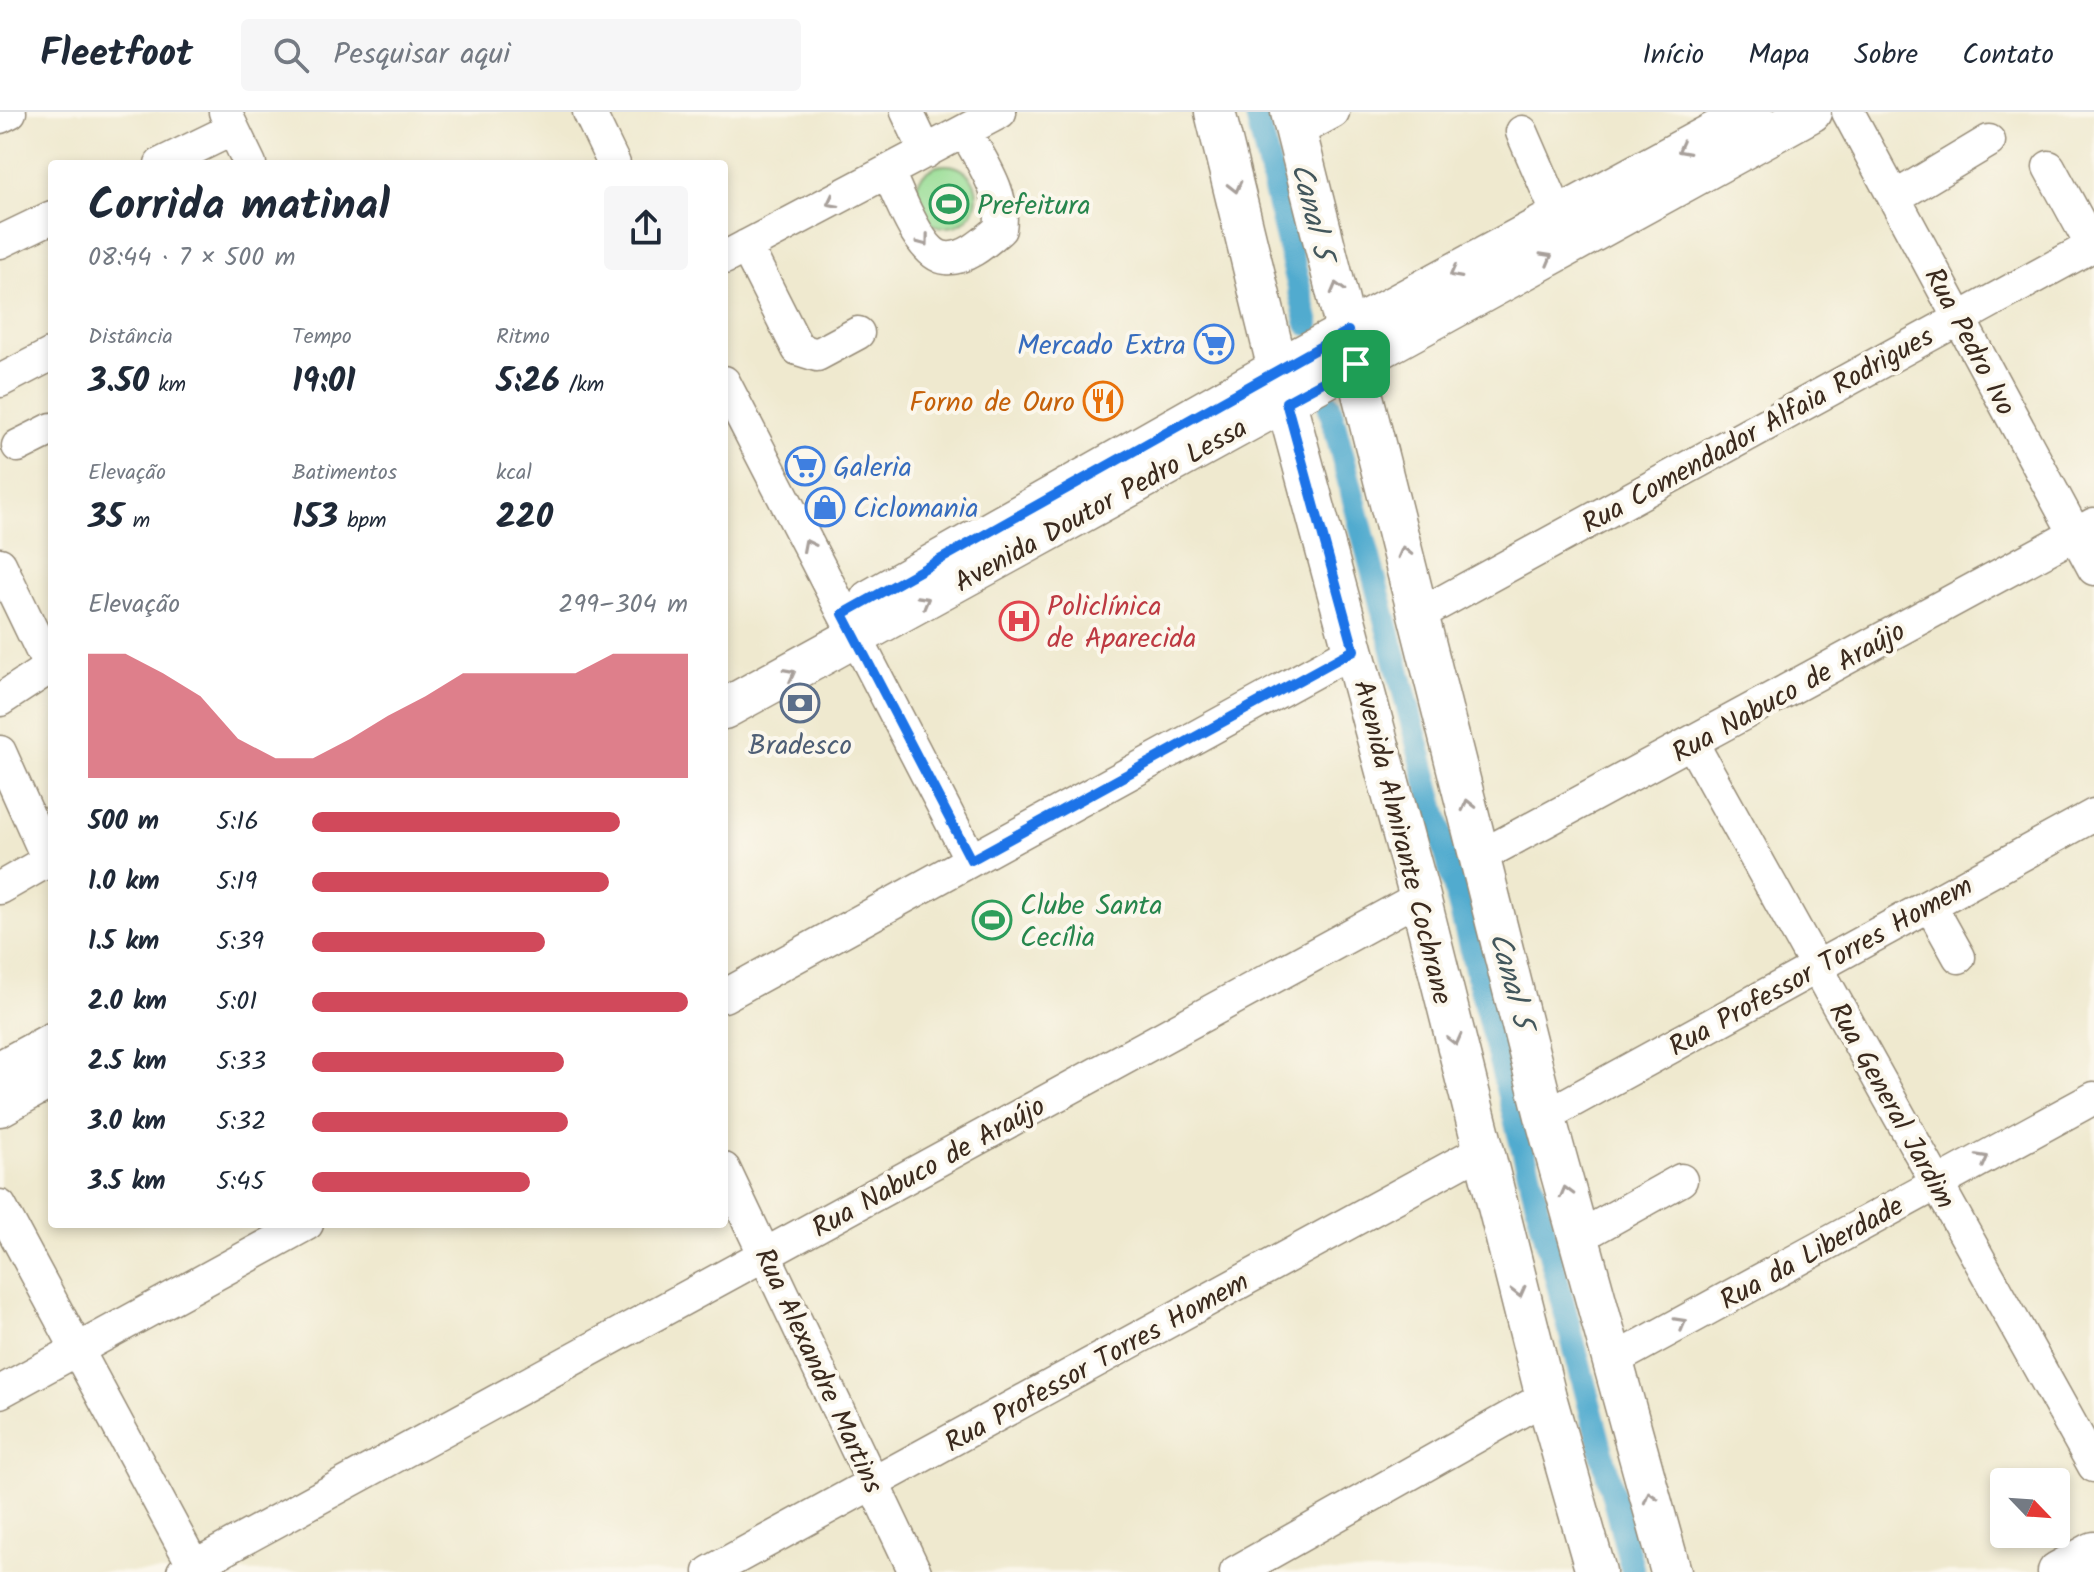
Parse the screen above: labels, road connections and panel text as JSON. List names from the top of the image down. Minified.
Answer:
{"streets":{"main road":["Avenida Doutor Pedro Lessa","Avenida Almirante Cochrane"],"street":["Rua Pedro Ivo","Rua Comendador Alfaia Rodrigues","Rua Nabuco de Araújo","Rua Professor Torres Homem","Rua General Jardim","Rua da Liberdade","Rua Alexandre Martins"]},"crossings":[["Rua Pedro Ivo","Rua Comendador Alfaia Rodrigues"],["Rua Pedro Ivo","Rua Nabuco de Araújo"],["Avenida Doutor Pedro Lessa","Avenida Almirante Cochrane"],["Rua Nabuco de Araújo","Avenida Almirante Cochrane"],["Rua Nabuco de Araújo","Rua General Jardim"],["Rua Nabuco de Araújo","Rua Alexandre Martins"],["Avenida Almirante Cochrane","Rua Professor Torres Homem"],["Rua Professor Torres Homem","Rua General Jardim"],["Rua Professor Torres Homem","Rua Alexandre Martins"],["Rua General Jardim","Rua da Liberdade"]],"one_way":["Rua da Liberdade"],"water":["Canal 5"],"places":{"sports":["Prefeitura","Clube Santa Cecília"],"supermarket":["Mercado Extra","Galeria"],"restaurant":["Forno de Ouro"],"shop":["Ciclomania"],"hospital":["Policlínica de Aparecida"],"bank":["Bradesco"]},"north":"bottom right","page":{"header":"Fleetfoot","search":"Pesquisar aqui","nav":["Início","Mapa","Sobre","Contato"],"heading":["Corrida matinal","08:44 · 7 × 500 m"],"stats":[["Distância","3.50 km"],["Tempo","19:01"],["Ritmo","5:26 /km"],["Elevação","35 m"],["Batimentos","153 bpm"],["kcal","220"]],"chart":["Elevação","299–304 m"],"list":[{"name":"500 m","note":"5:16"},{"name":"1.0 km","note":"5:19"},{"name":"1.5 km","note":"5:39"},{"name":"2.0 km","note":"5:01"},{"name":"2.5 km","note":"5:33"},{"name":"3.0 km","note":"5:32"},{"name":"3.5 km","note":"5:45"}]}}
